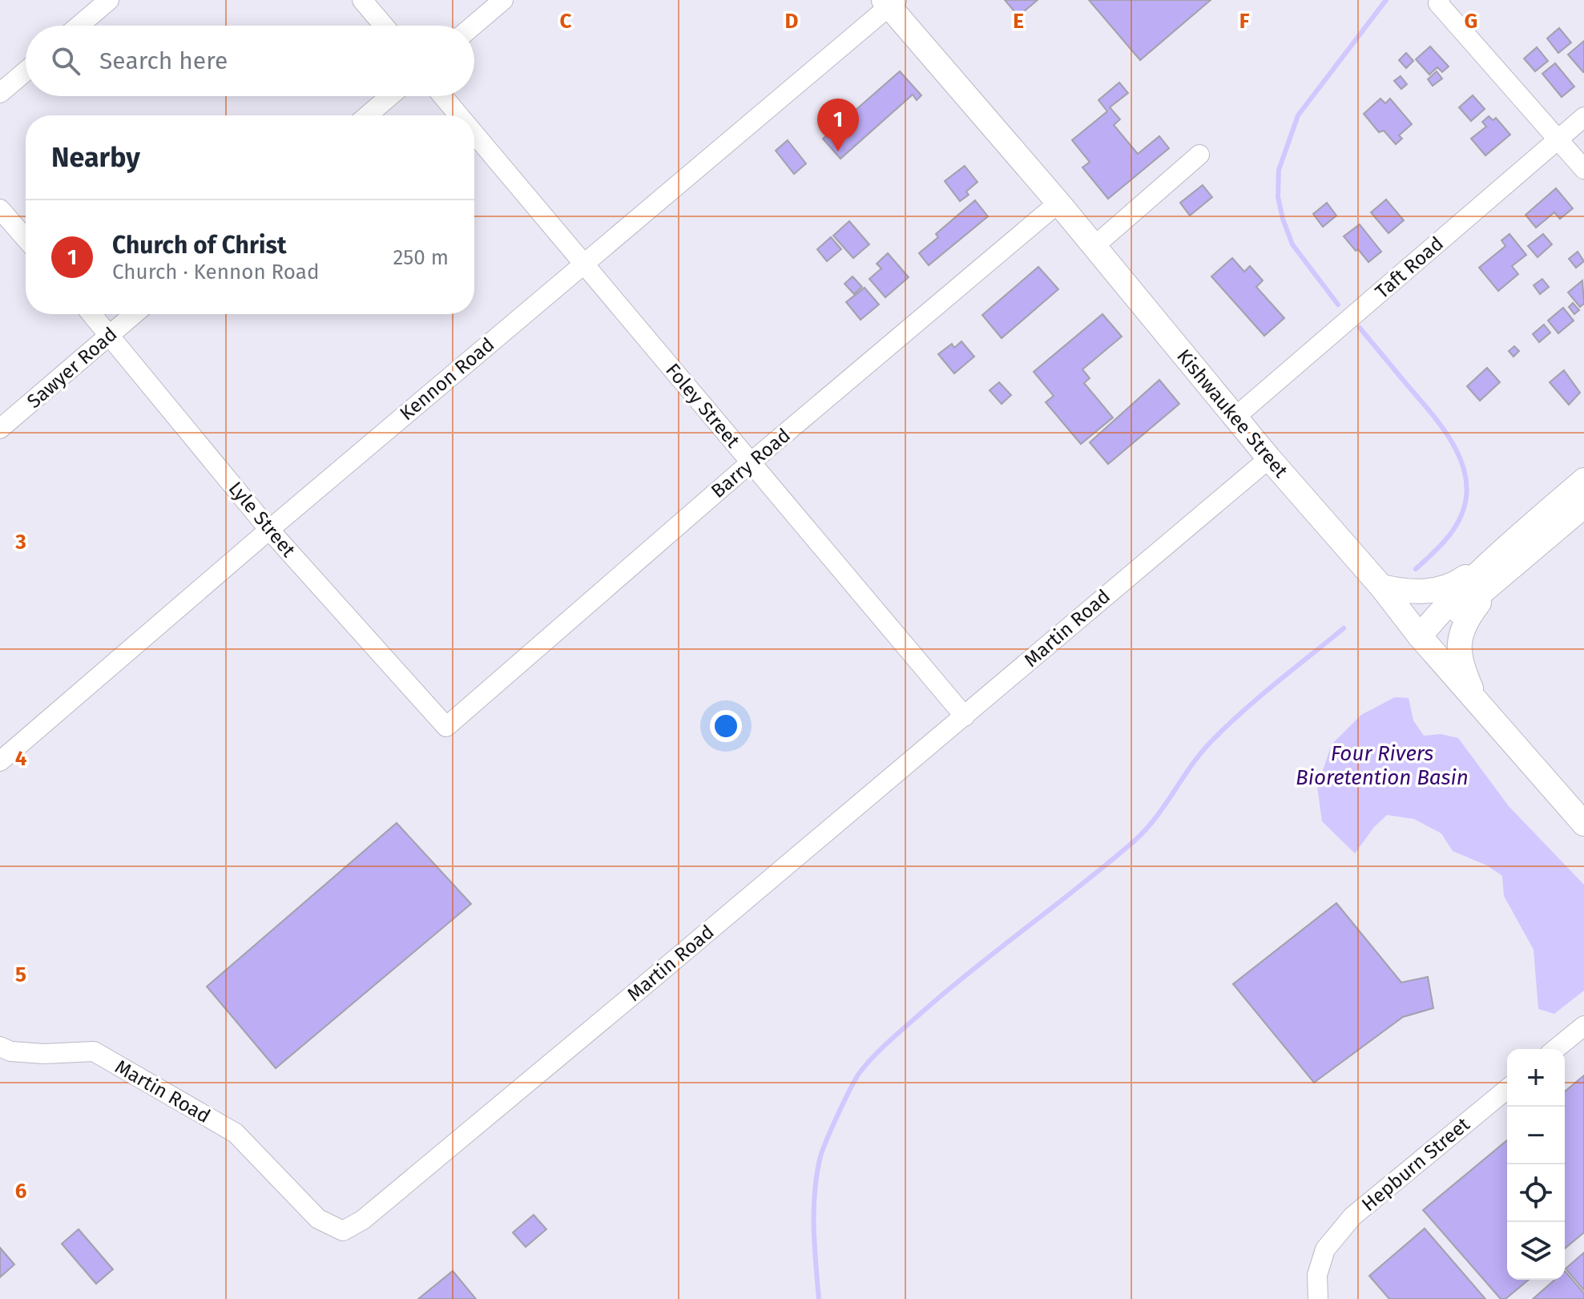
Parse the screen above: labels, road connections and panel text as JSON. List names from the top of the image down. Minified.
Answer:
{"streets":{"street":["Taft Road","Sawyer Road","Kennon Road","Foley Street","Kishwaukee Street","Barry Road","Lyle Street","Martin Road","Hepburn Street"]},"crossings":[["Taft Road","Kishwaukee Street"],["Sawyer Road","Lyle Street"],["Kennon Road","Foley Street"],["Kennon Road","Kishwaukee Street"],["Kennon Road","Lyle Street"],["Foley Street","Barry Road"],["Foley Street","Martin Road"],["Kishwaukee Street","Barry Road"],["Kishwaukee Street","Martin Road"],["Barry Road","Lyle Street"]],"water":["Four Rivers Bioretention Basin"],"page":{"search":"Search here","pins":"1","heading":"Nearby","list":[{"mark":"1","name":"Church of Christ","note":"Church · Kennon Road","value":"250 m"}],"map_buttons":["+","−"]},"grid":{"columns":["C","D","E","F","G"],"rows":["3","4","5","6"]}}
